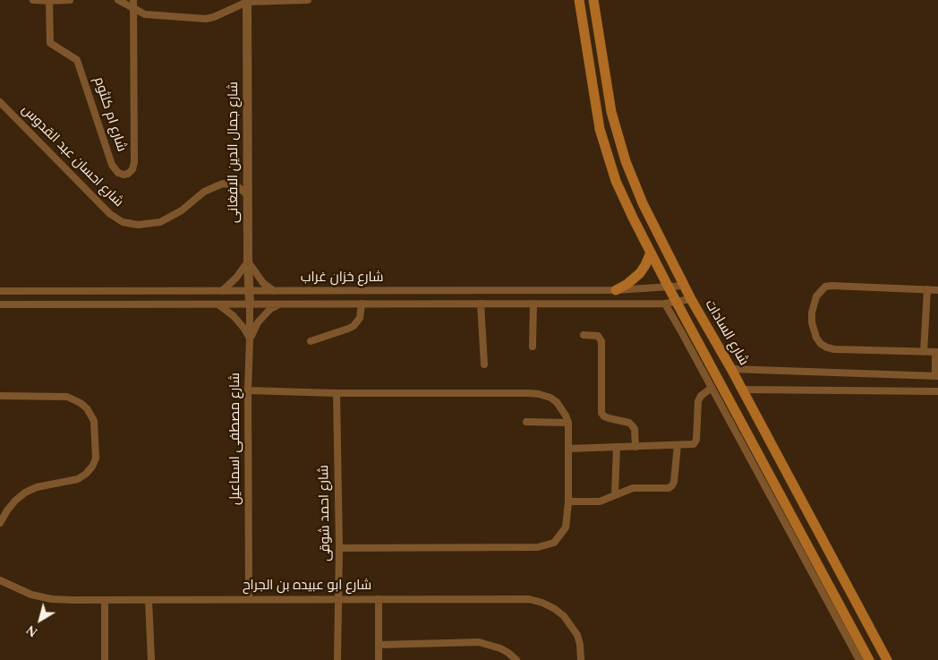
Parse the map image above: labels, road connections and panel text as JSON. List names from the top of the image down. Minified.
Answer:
{"streets":{"main road":["شارع السادات"],"street":["شارع ام كلثوم","شارع جمال الدين الافغانى","شارع احسان عبد القدوس","شارع خزان غراب","شارع مصطفى اسماعيل","شارع احمد شوقى","شارع ابو عبيده بن الجراح"]},"crossings":[["شارع جمال الدين الافغانى","شارع احسان عبد القدوس"],["شارع جمال الدين الافغانى","شارع خزان غراب"],["شارع جمال الدين الافغانى","شارع مصطفى اسماعيل"],["شارع خزان غراب","شارع السادات"],["شارع خزان غراب","شارع مصطفى اسماعيل"],["شارع مصطفى اسماعيل","شارع ابو عبيده بن الجراح"],["شارع احمد شوقى","شارع ابو عبيده بن الجراح"]],"north":"bottom left"}
